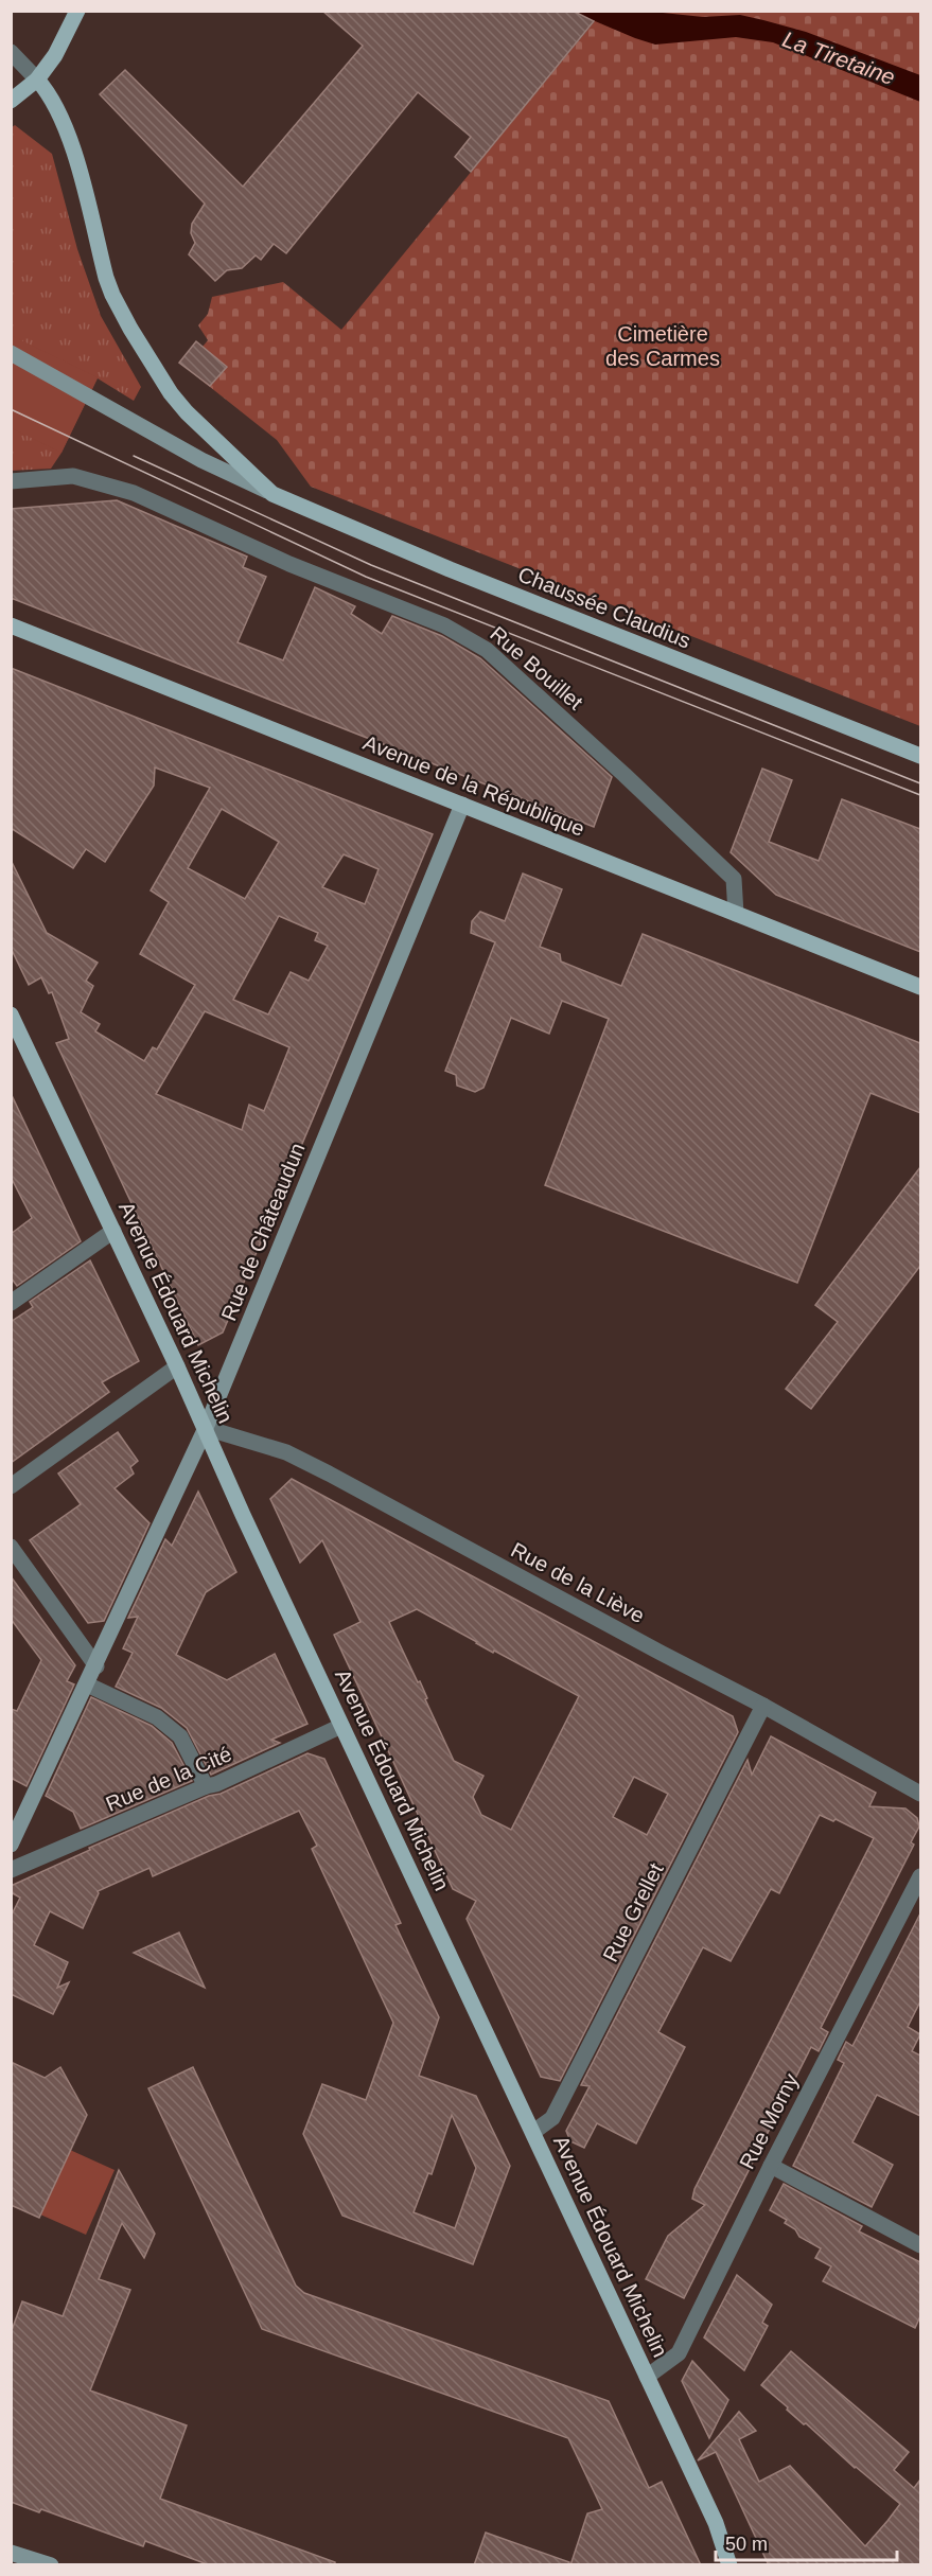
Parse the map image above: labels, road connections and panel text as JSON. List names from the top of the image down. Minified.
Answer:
{"streets":{"main road":["Chaussée Claudius","Avenue de la République","Avenue Édouard Michelin"],"street":["Rue Bouillet","Rue de Châteaudun","Rue de la Liève","Rue de la Cité","Rue Grellet","Rue Morny"]},"crossings":[["Rue Bouillet","Avenue de la République"],["Avenue de la République","Rue de Châteaudun"],["Rue de Châteaudun","Avenue Édouard Michelin"],["Rue de Châteaudun","Rue de la Liève"],["Avenue Édouard Michelin","Rue de la Liève"],["Avenue Édouard Michelin","Rue de la Cité"],["Avenue Édouard Michelin","Rue Grellet"],["Avenue Édouard Michelin","Rue Morny"],["Rue de la Liève","Rue Grellet"]],"water":["La Tiretaine"],"parks":["Cimetière des Carmes"],"scale_bar":"50 m"}
